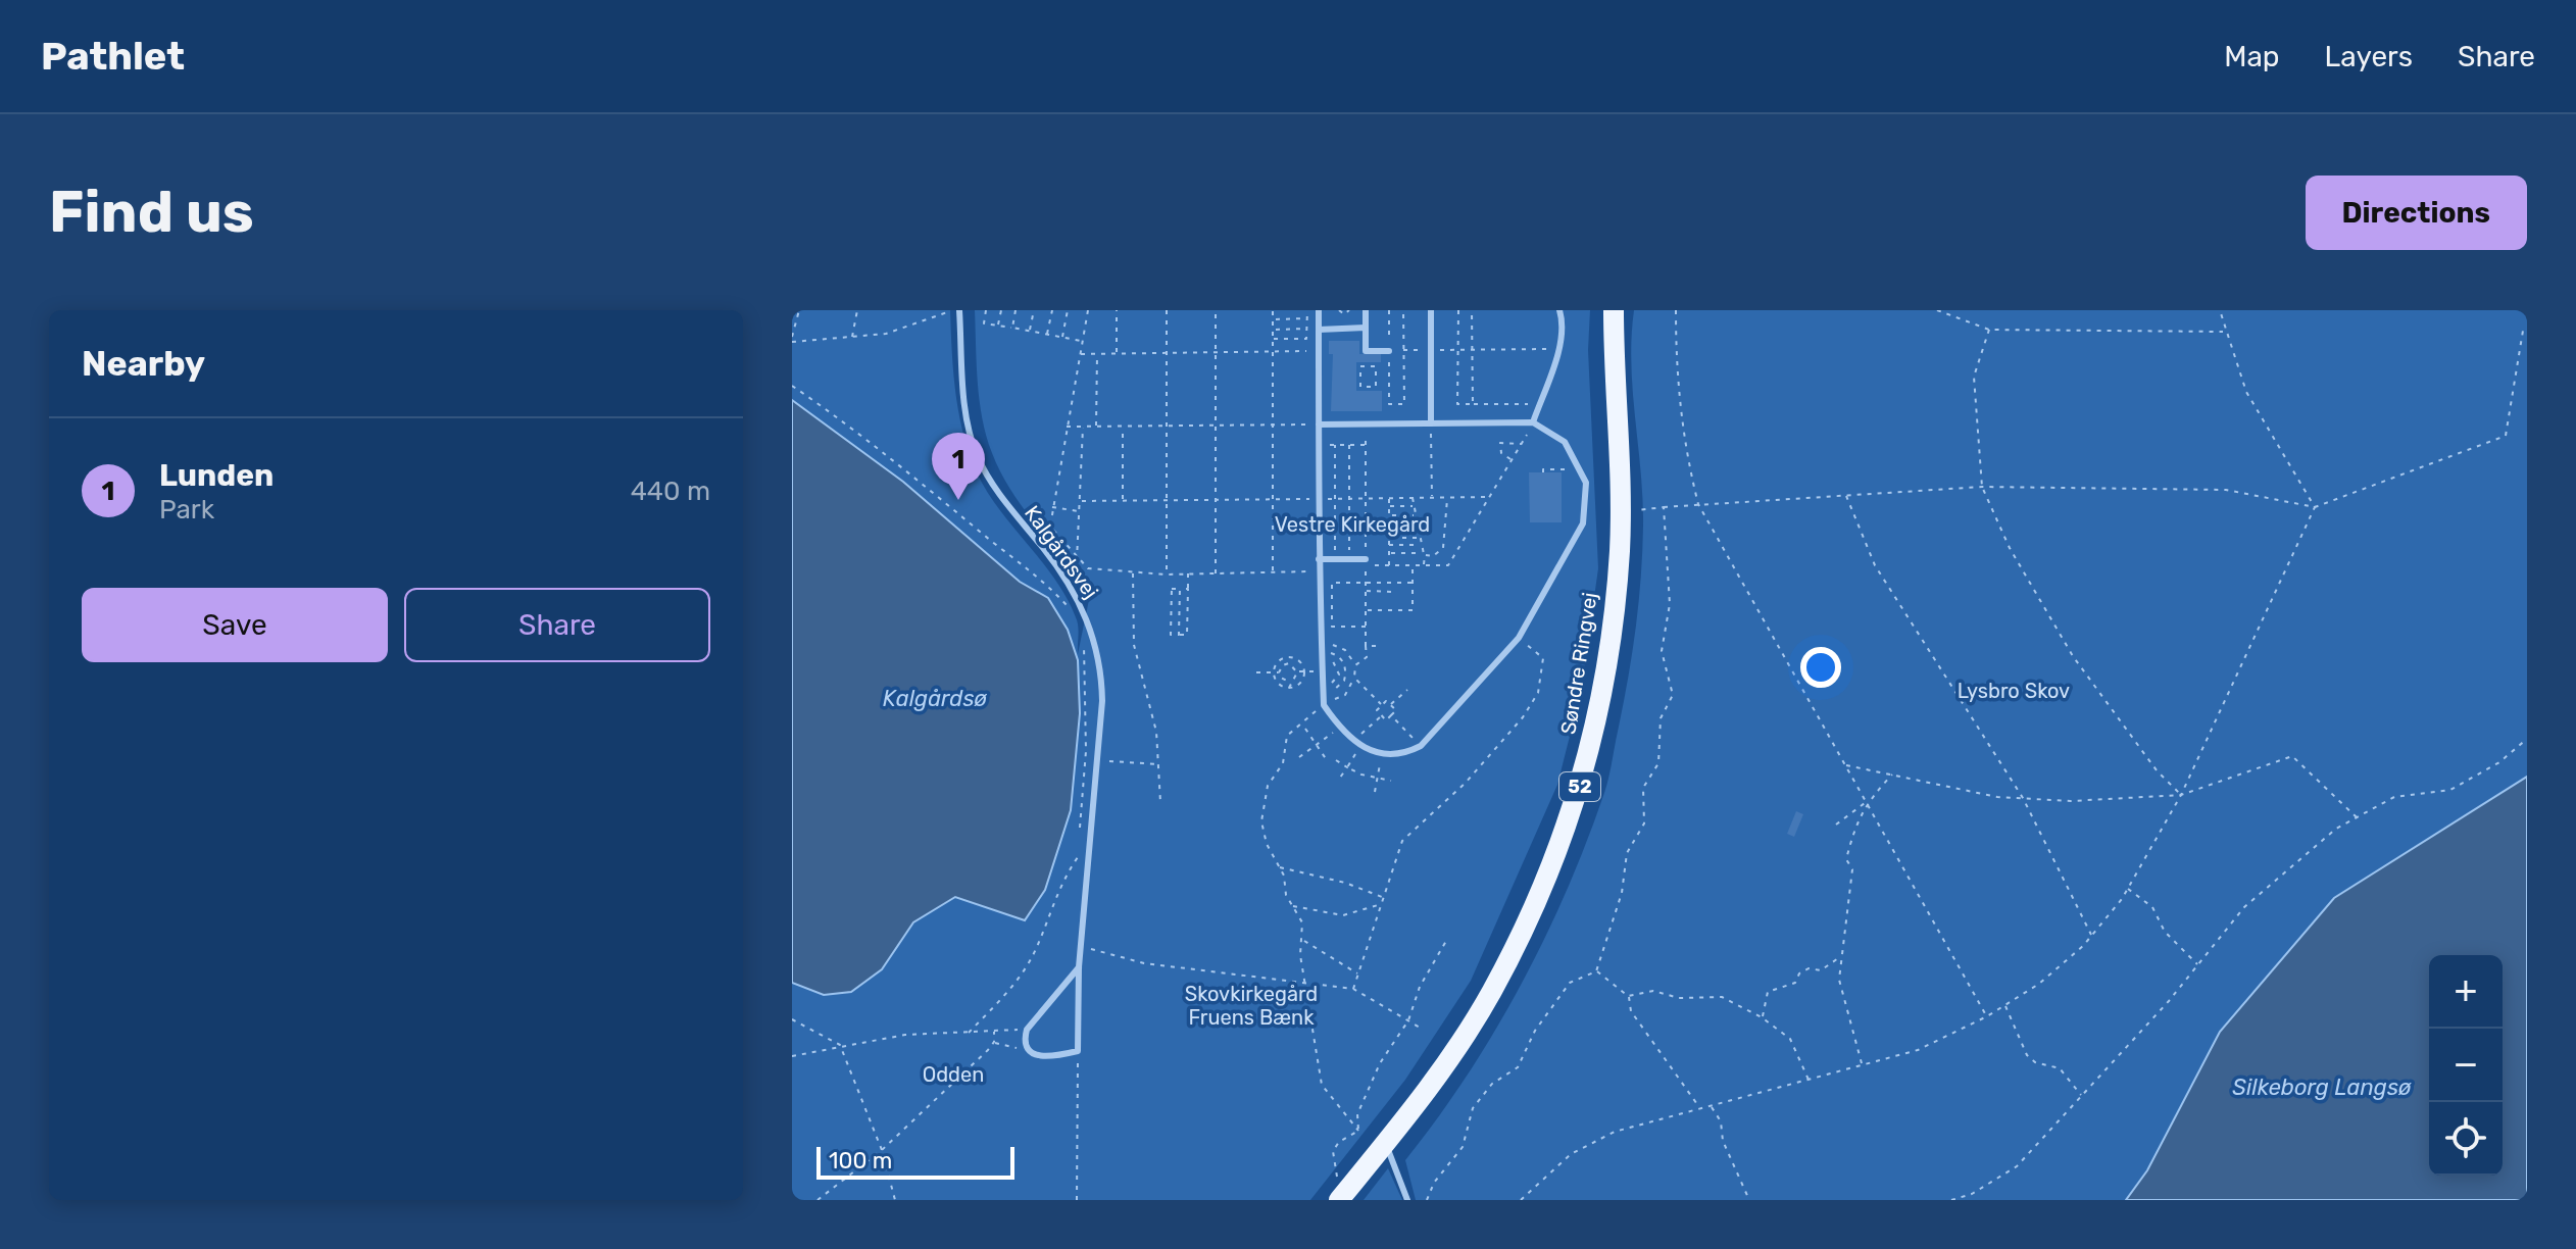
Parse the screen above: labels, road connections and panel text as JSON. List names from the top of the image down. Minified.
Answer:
{"streets":{"main road":["Søndre Ringvej","52"],"lane":["Kalgårdsvej"]},"water":["Kalgårdsø","Silkeborg Langsø"],"parks":["Vestre Kirkegård","Lysbro Skov","Skovkirkegård Fruens Bænk","Odden"],"scale_bar":"100 m","page":{"header":"Pathlet","nav":["Map","Layers","Share"],"buttons":["Directions",["Save","Share"]],"title":"Find us","heading":"Nearby","list":[{"mark":"1","name":"Lunden","note":"Park","value":"440 m"}],"pins":"1","map_buttons":["+","−"],"scale":"100 m"}}
